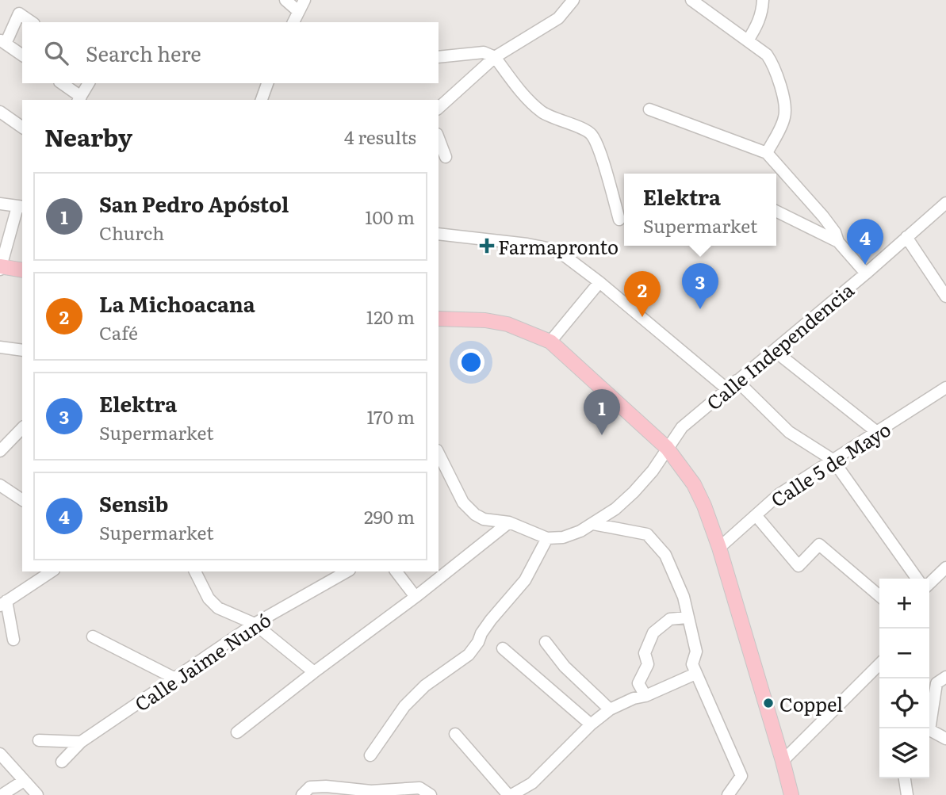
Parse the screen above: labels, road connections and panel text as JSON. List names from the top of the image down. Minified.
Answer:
{"streets":{"street":["Calle Independencia","Calle 5 de Mayo","Calle Jaime Nunó"]},"places":{"health":["Farmapronto"],"other":["Coppel"]},"page":{"search":"Search here","heading":["Nearby","4 results"],"list":[{"mark":"1","name":"San Pedro Apóstol","note":"Church","value":"100 m"},{"mark":"2","name":"La Michoacana","note":"Café","value":"120 m"},{"mark":"3","name":"Elektra","note":"Supermarket","value":"170 m"},{"mark":"4","name":"Sensib","note":"Supermarket","value":"290 m"}],"popup":["Elektra","Supermarket"],"pins":["4","3","2","1"],"map_buttons":["+","−"]}}
